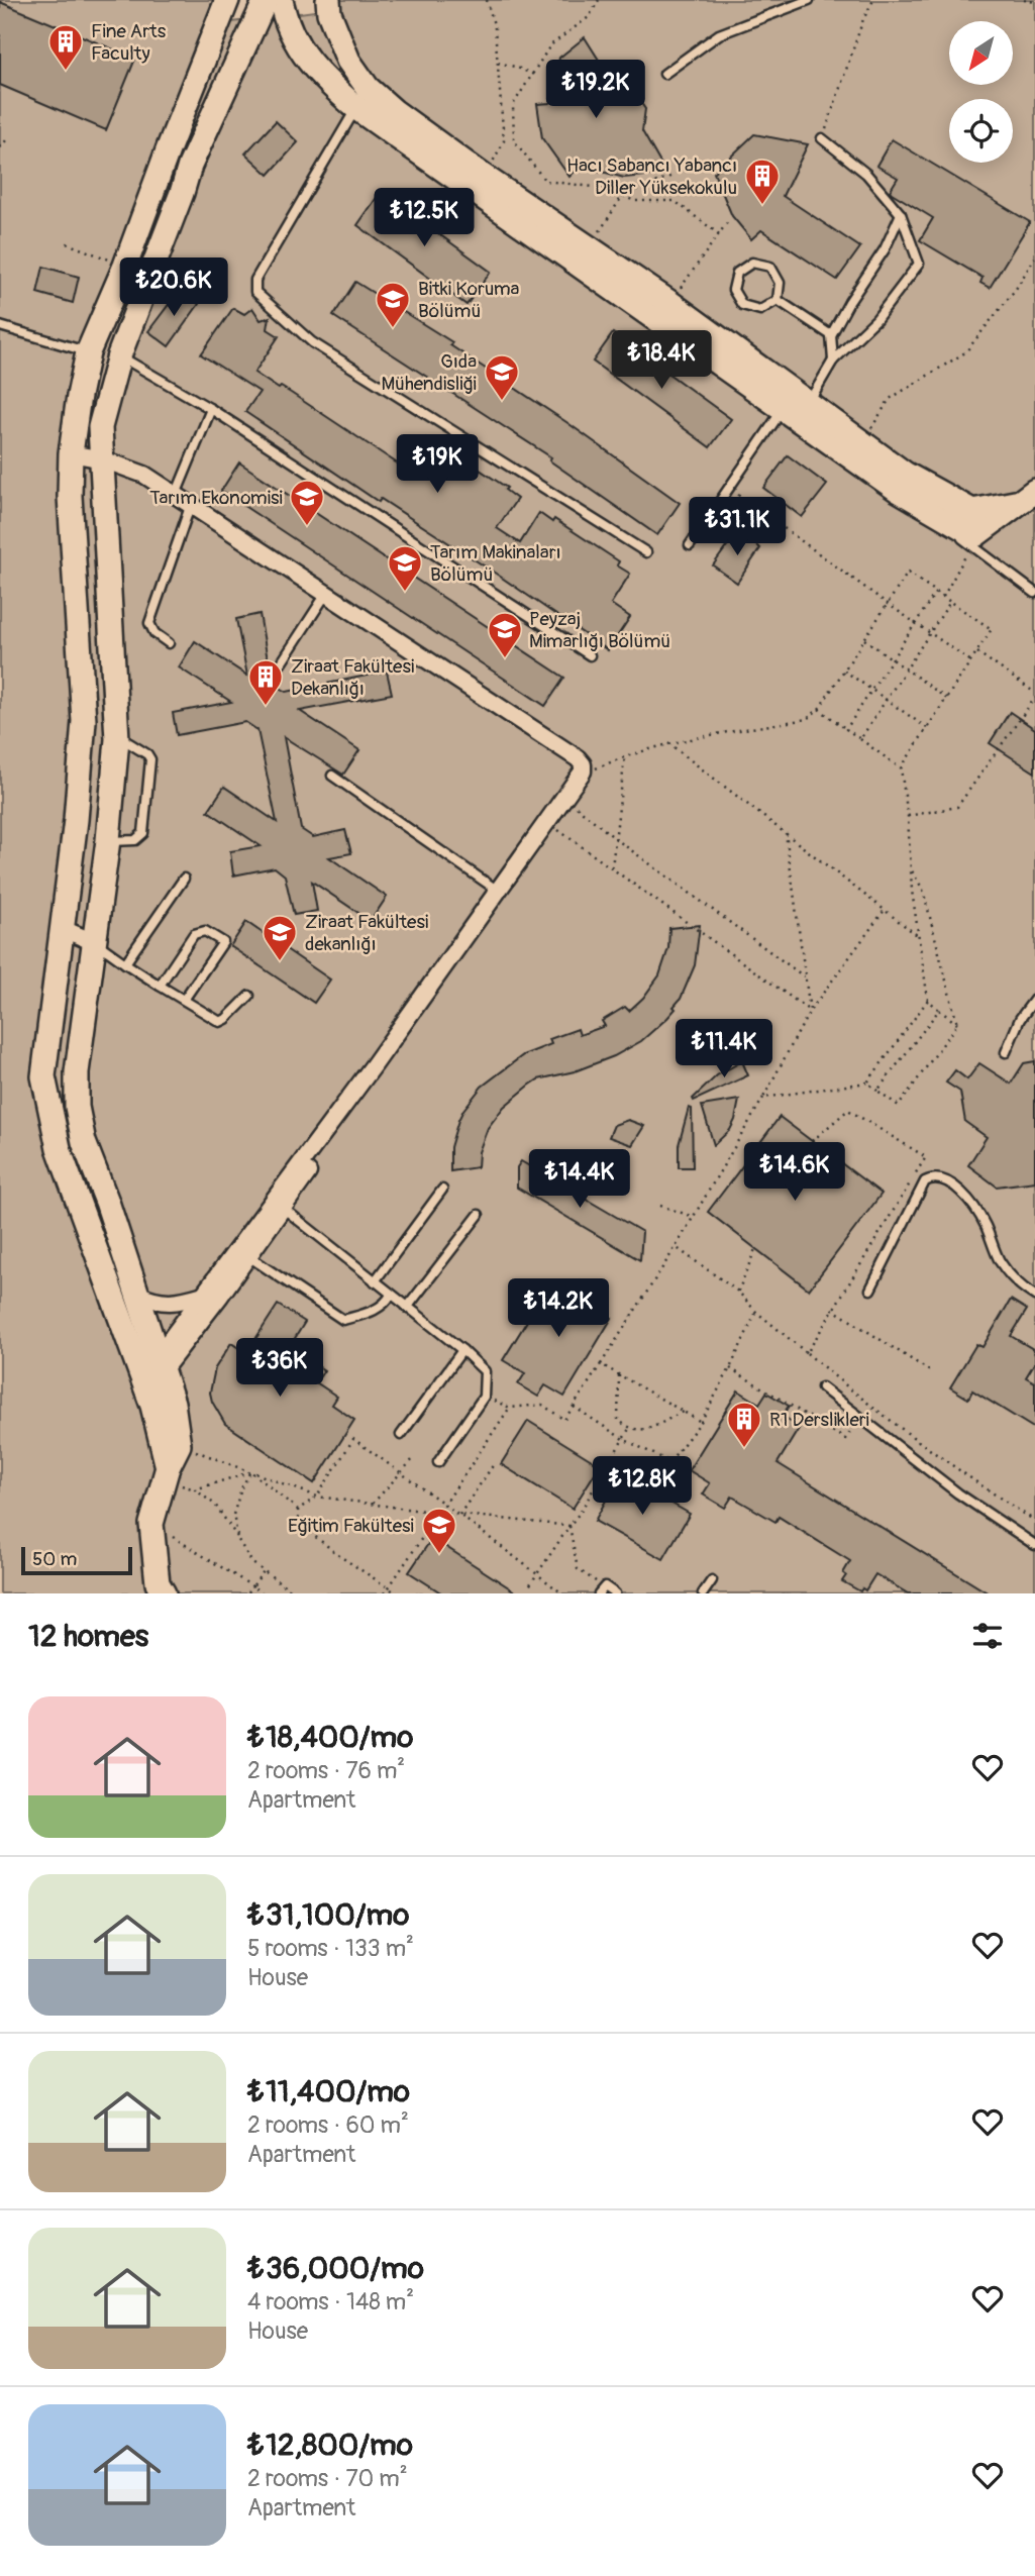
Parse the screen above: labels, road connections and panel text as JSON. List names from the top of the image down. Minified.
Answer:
{"places":{"building":["Fine Arts Faculty","Hacı Sabancı Yabancı Diller Yüksekokulu","Ziraat Fakültesi Dekanlığı","R1 Derslikleri"],"school or university":["Bitki Koruma Bölümü","Gıda Mühendisliği","Tarım Ekonomisi","Tarım Makinaları Bölümü","Peyzaj Mimarlığı Bölümü","Ziraat Fakültesi dekanlığı","Eğitim Fakültesi"]},"scale_bar":"50 m","north":"bottom left","page":{"price":["₺19.2K","₺12.5K","₺20.6K","₺18.4K","₺19K","₺31.1K","₺11.4K","₺14.6K","₺14.4K","₺14.2K","₺36K","₺12.8K"],"scale":"50 m","heading":"12 homes","list":[{"name":"₺18,400/mo","note":"2 rooms · 76 m² · Apartment"},{"name":"₺31,100/mo","note":"5 rooms · 133 m² · House"},{"name":"₺11,400/mo","note":"2 rooms · 60 m² · Apartment"},{"name":"₺36,000/mo","note":"4 rooms · 148 m² · House"},{"name":"₺12,800/mo","note":"2 rooms · 70 m² · Apartment"}]}}
